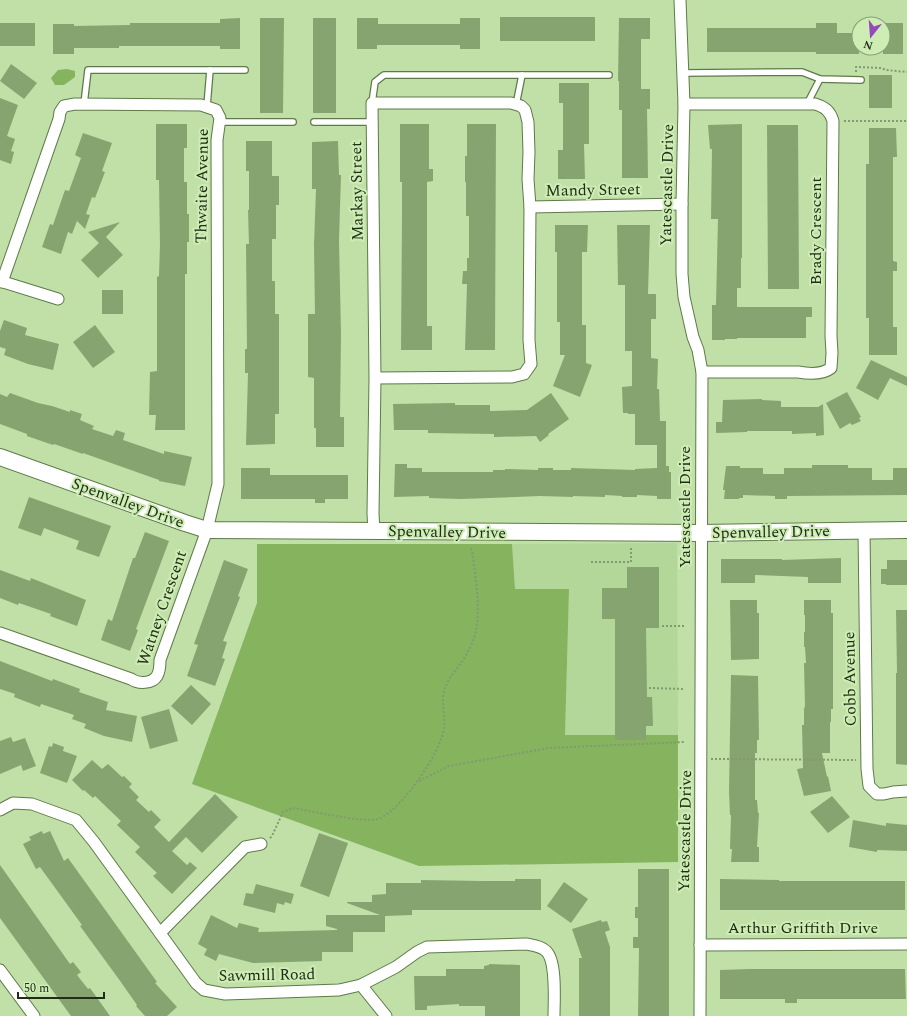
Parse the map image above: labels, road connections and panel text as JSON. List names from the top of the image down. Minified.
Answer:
{"streets":{"street":["Yatescastle Drive","Thwaite Avenue","Mandy Street","Markay Street","Brady Crescent","Spenvalley Drive","Watney Crescent","Cobb Avenue","Arthur Griffith Drive","Sawmill Road"]},"crossings":[["Yatescastle Drive","Mandy Street"],["Yatescastle Drive","Brady Crescent"],["Yatescastle Drive","Spenvalley Drive"],["Yatescastle Drive","Arthur Griffith Drive"],["Thwaite Avenue","Spenvalley Drive"],["Thwaite Avenue","Watney Crescent"],["Markay Street","Spenvalley Drive"],["Spenvalley Drive","Watney Crescent"],["Spenvalley Drive","Cobb Avenue"]],"scale_bar":"50 m","north":"bottom"}
